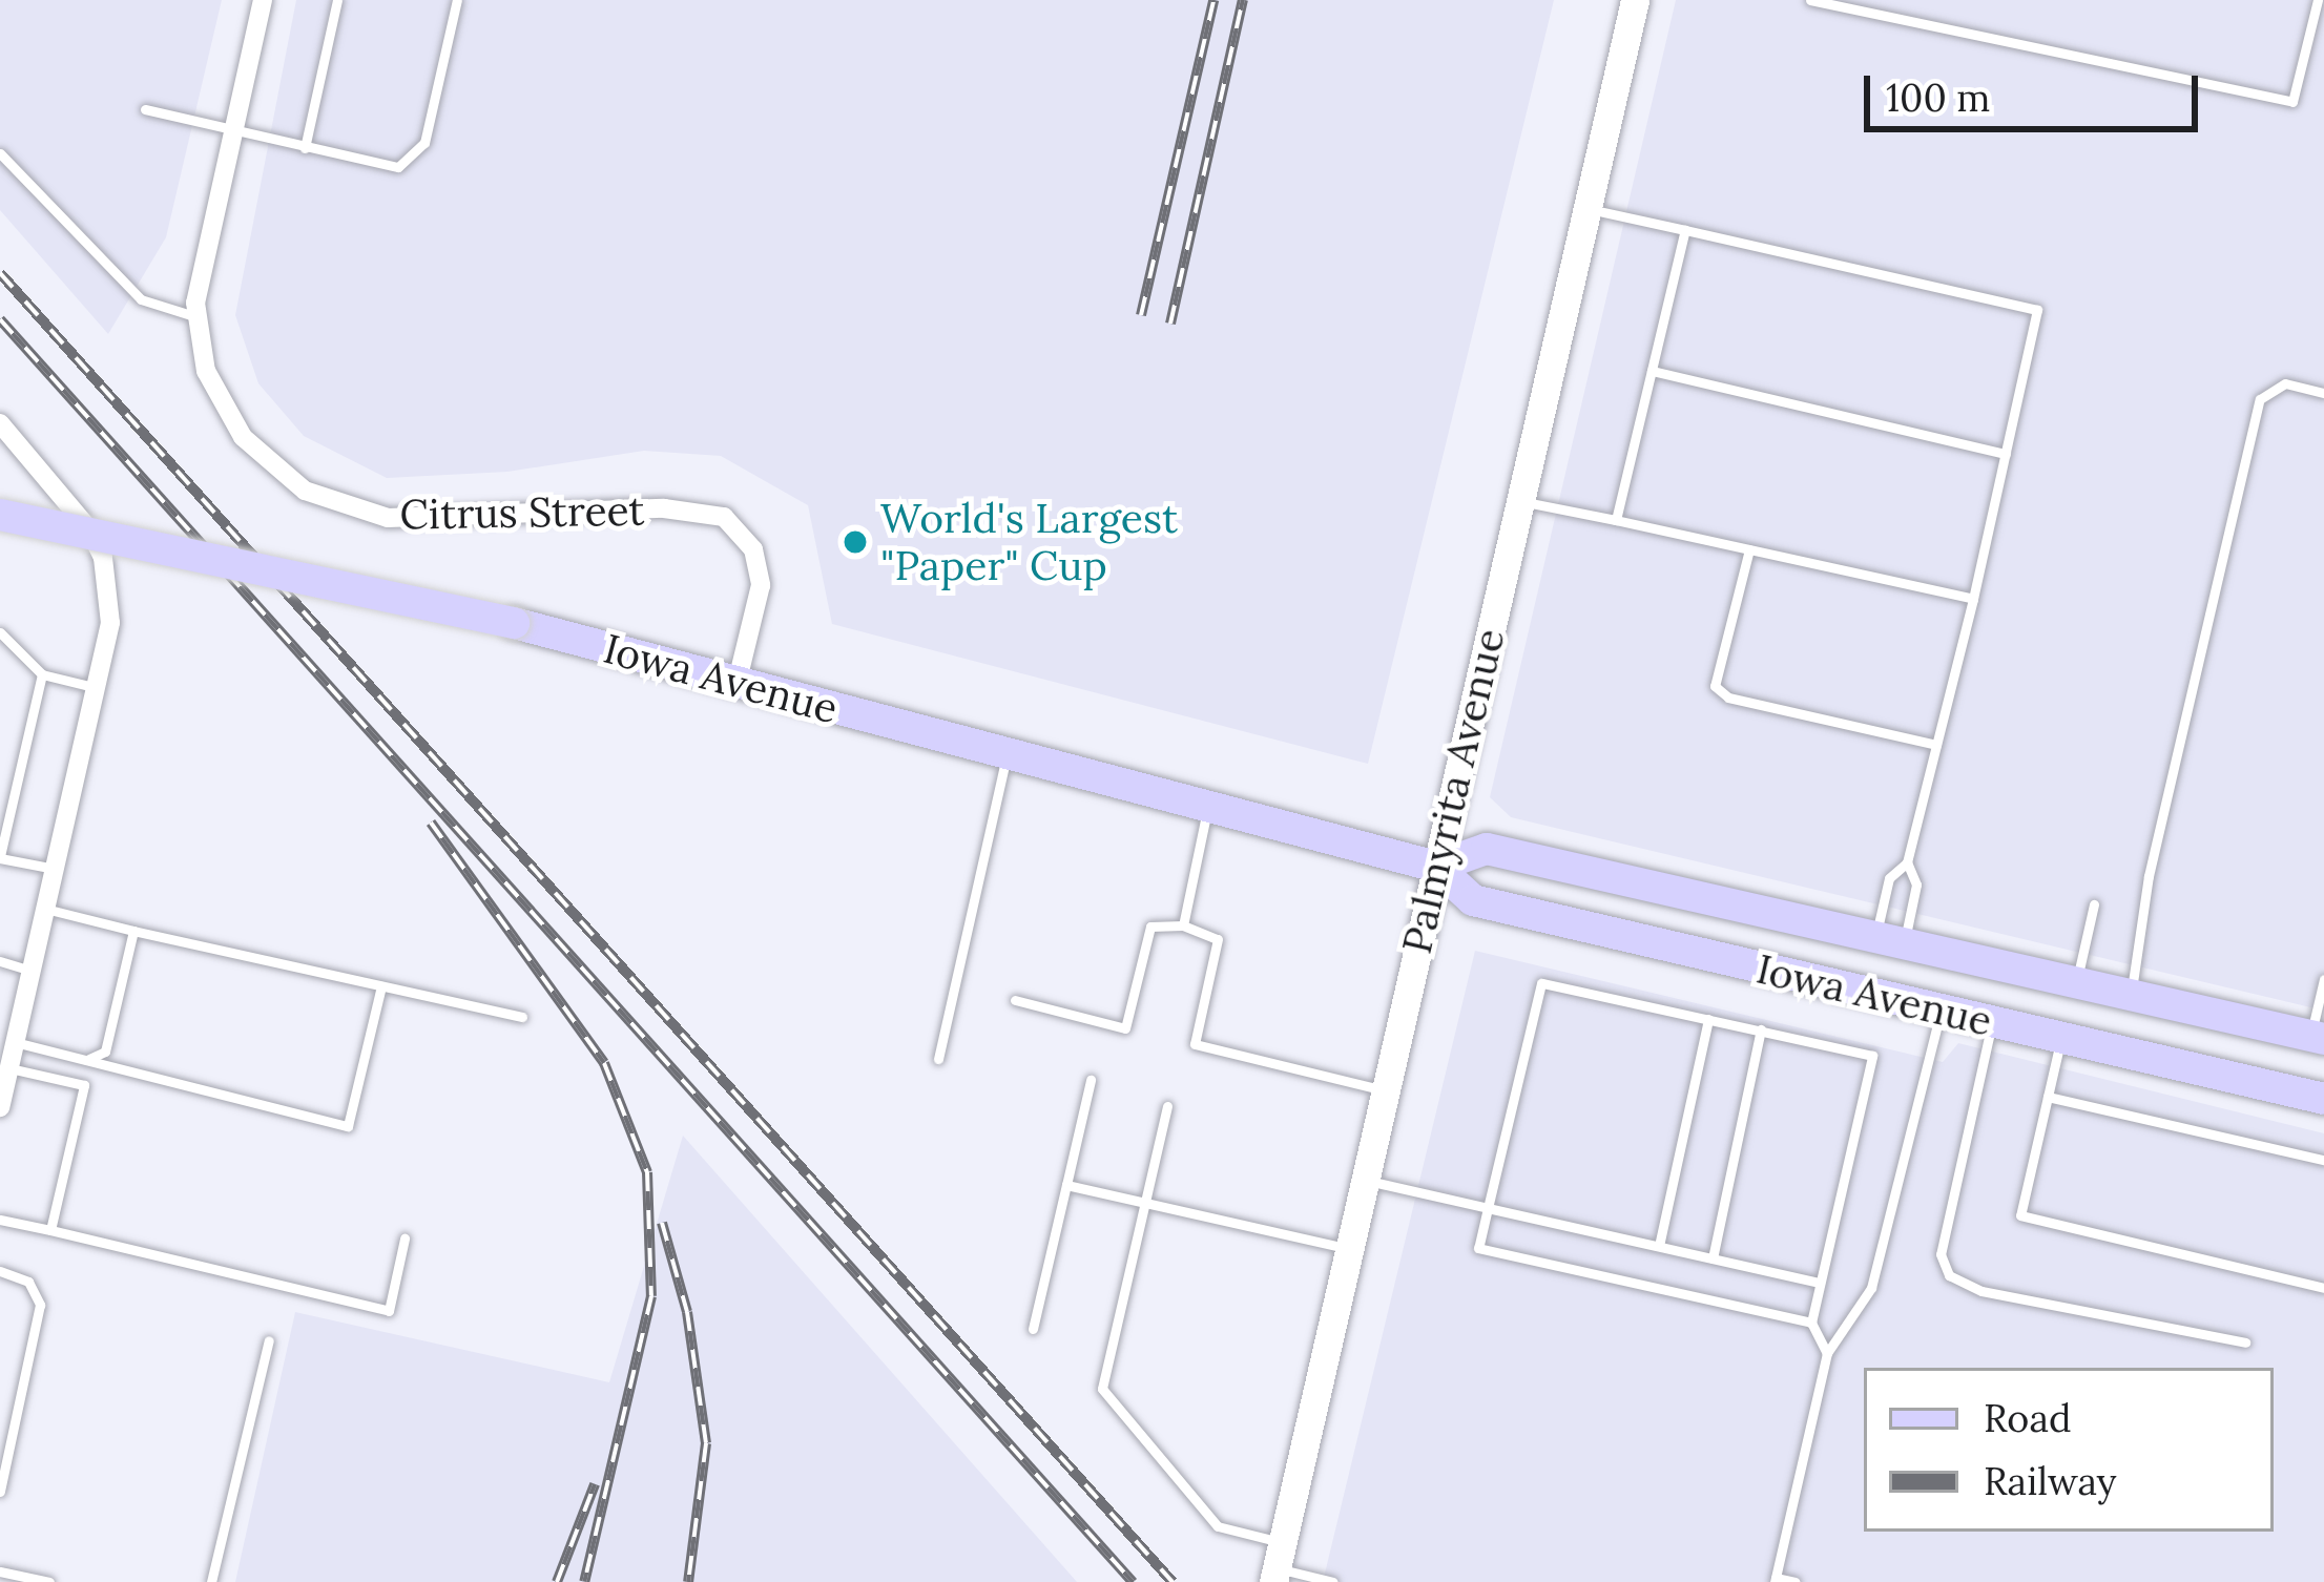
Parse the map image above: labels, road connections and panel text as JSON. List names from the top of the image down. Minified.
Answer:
{"streets":{"main road":["Iowa Avenue"],"street":["Citrus Street","Palmyrita Avenue"]},"crossings":[["Citrus Street","Iowa Avenue"],["Iowa Avenue","Palmyrita Avenue"]],"places":["World's Largest \"Paper\" Cup"],"legend":["Road","Railway"],"scale_bar":"100 m"}
